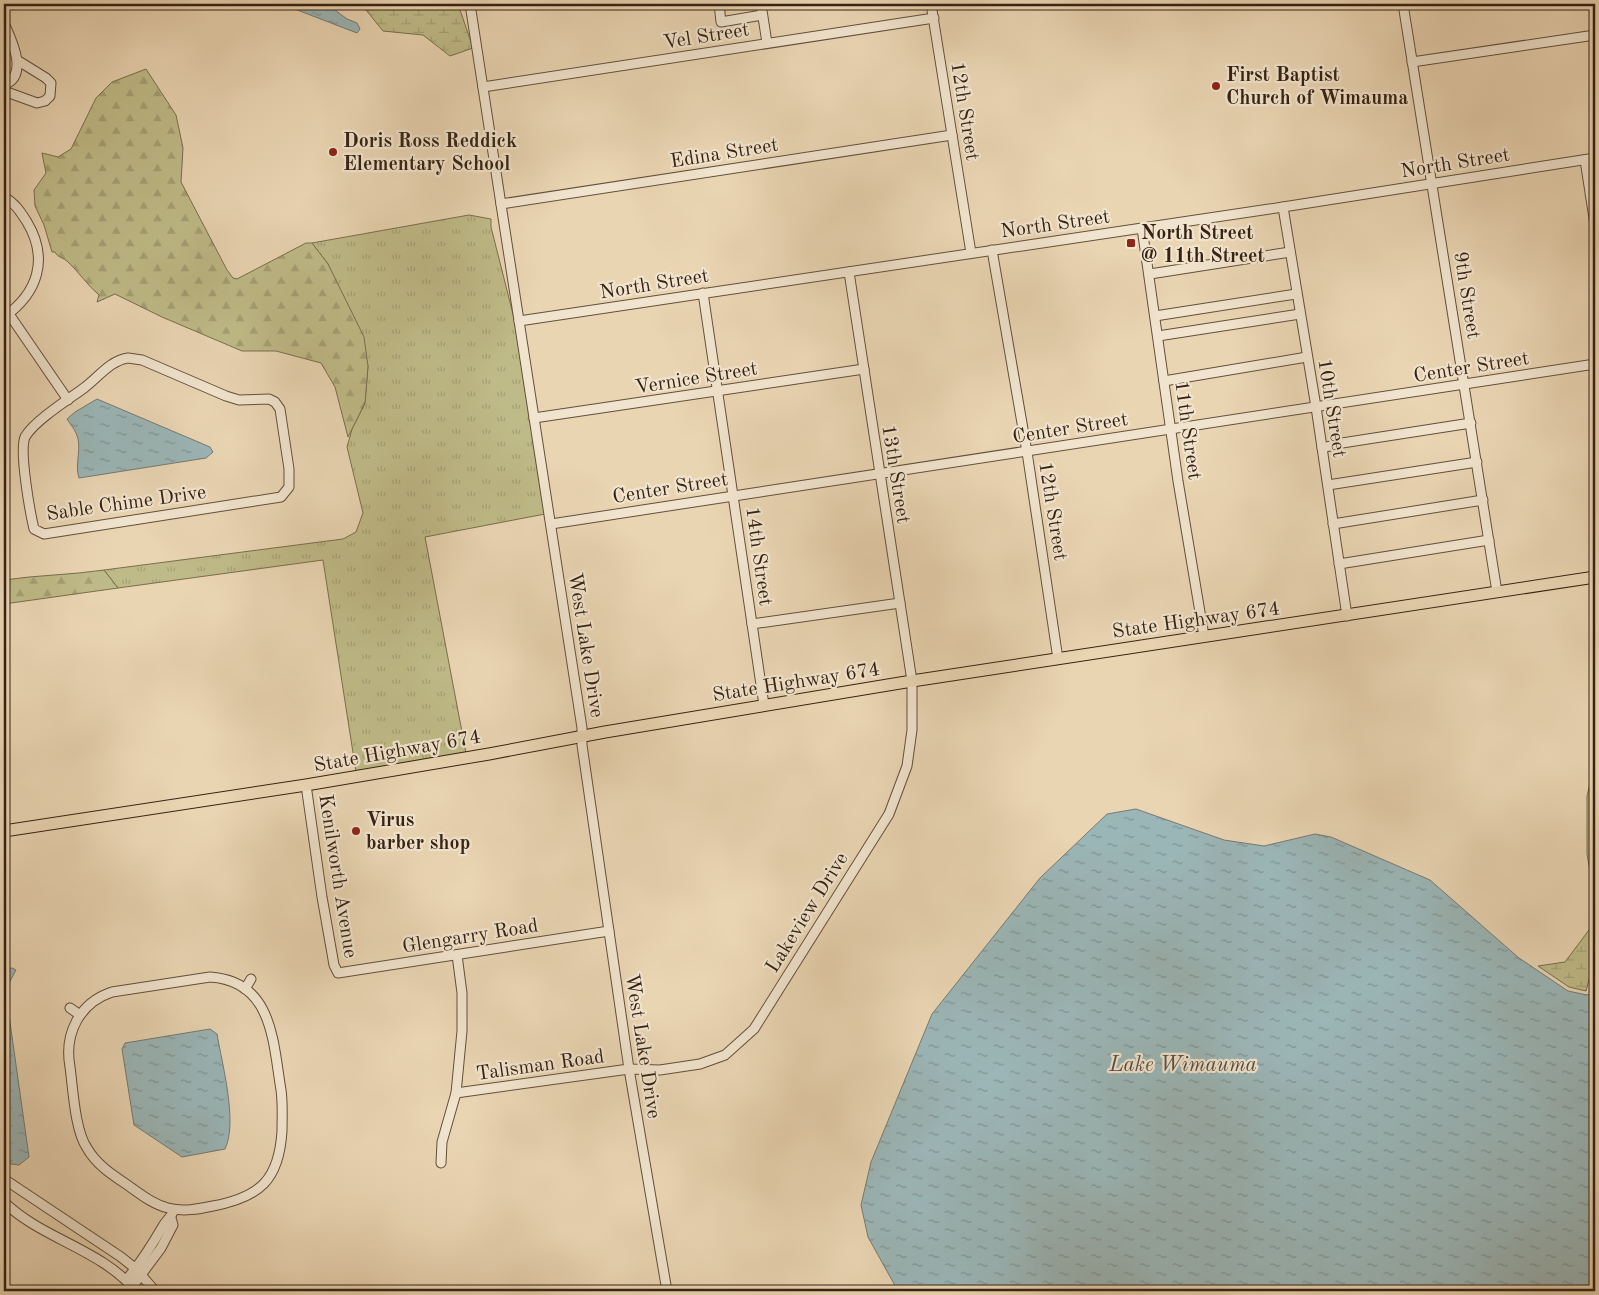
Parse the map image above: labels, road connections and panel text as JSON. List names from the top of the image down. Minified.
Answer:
{"streets":{"main road":["State Highway 674"],"street":["Vel Street","12th Street","Edina Street","North Street","9th Street","Center Street","Vernice Street","10th Street","11th Street","13th Street","Sable Chime Drive","14th Street","West Lake Drive","Kenilworth Avenue","Lakeview Drive","Glengarry Road","Talisman Road"]},"crossings":[["Vel Street","12th Street"],["Vel Street","West Lake Drive"],["12th Street","Edina Street"],["12th Street","North Street"],["12th Street","Center Street"],["12th Street","State Highway 674"],["Edina Street","West Lake Drive"],["North Street","9th Street"],["North Street","10th Street"],["North Street","11th Street"],["North Street","13th Street"],["North Street","14th Street"],["North Street","West Lake Drive"],["9th Street","Center Street"],["9th Street","State Highway 674"],["Center Street","10th Street"],["Center Street","11th Street"],["Center Street","13th Street"],["Center Street","14th Street"],["Center Street","West Lake Drive"],["Vernice Street","13th Street"],["Vernice Street","14th Street"],["Vernice Street","West Lake Drive"],["10th Street","State Highway 674"],["11th Street","State Highway 674"],["13th Street","State Highway 674"],["13th Street","Lakeview Drive"],["14th Street","State Highway 674"],["State Highway 674","West Lake Drive"],["State Highway 674","Kenilworth Avenue"],["State Highway 674","Lakeview Drive"],["West Lake Drive","Lakeview Drive"],["West Lake Drive","Glengarry Road"],["West Lake Drive","Talisman Road"],["Kenilworth Avenue","Glengarry Road"],["Lakeview Drive","Talisman Road"]],"water":["Lake Wimauma"],"places":{"other":["First Baptist Church of Wimauma","Doris Ross Reddick Elementary School","Virus barber shop"],"transit":["North Street @ 11th Street"]}}
